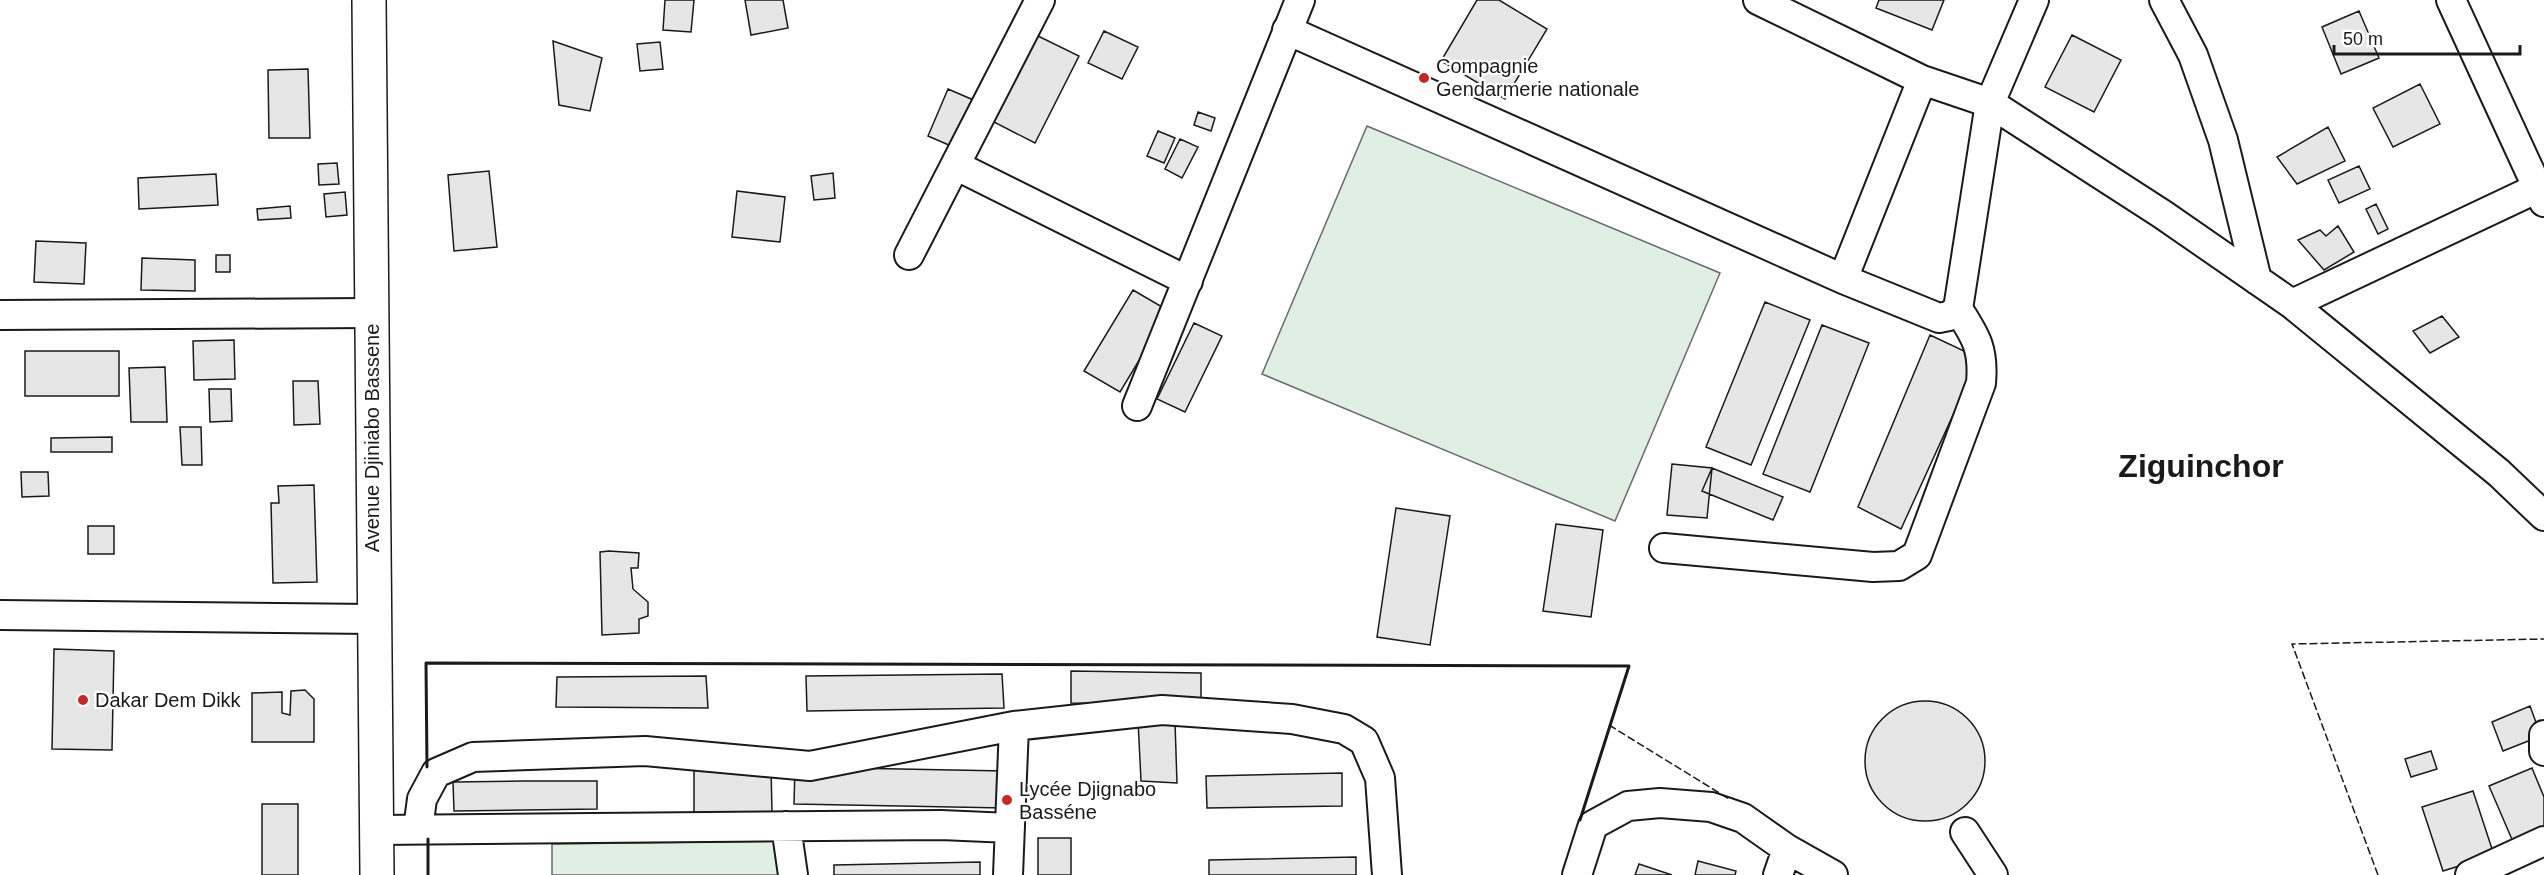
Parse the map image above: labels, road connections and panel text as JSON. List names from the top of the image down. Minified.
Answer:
{"streets":{"main road":["Avenue Djiniabo Bassene"]},"districts":["Ziguinchor"],"places":["Compagnie Gendarmerie nationale","Dakar Dem Dikk","Lycée Djignabo Basséne"],"scale_bar":"50 m"}
